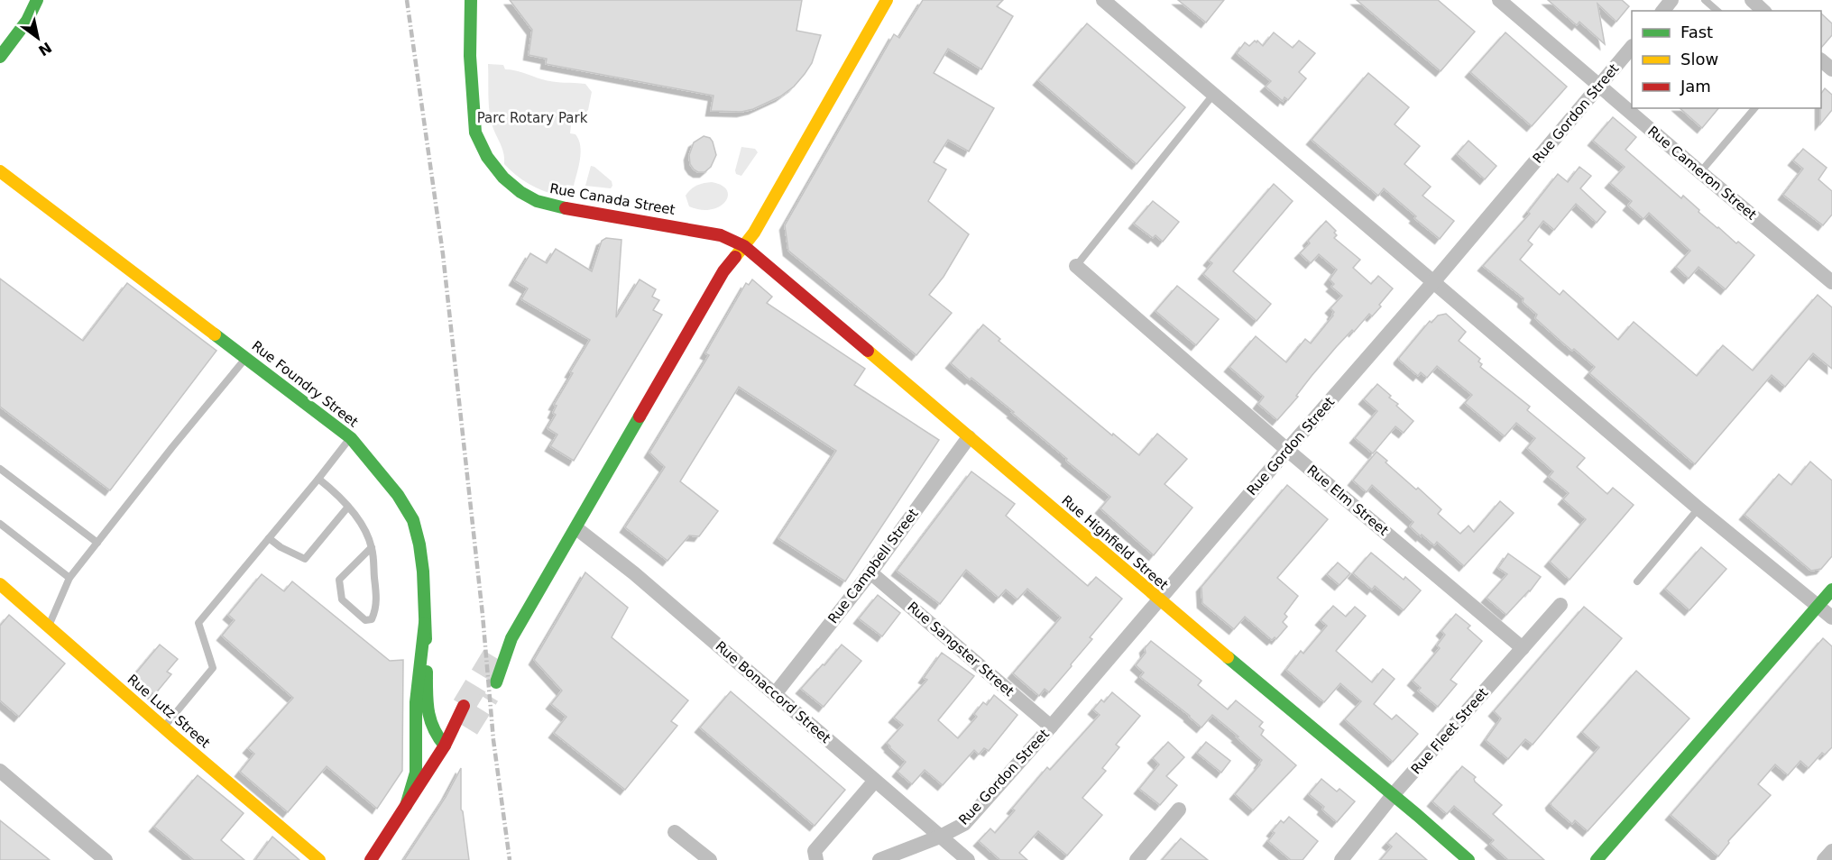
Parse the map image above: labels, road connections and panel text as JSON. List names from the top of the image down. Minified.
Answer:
{"streets":{"street":["Rue Gordon Street","Rue Cameron Street","Rue Canada Street","Rue Foundry Street","Rue Elm Street","Rue Highfield Street","Rue Campbell Street","Rue Sangster Street","Rue Bonaccord Street","Rue Lutz Street","Rue Fleet Street"]},"crossings":[["Rue Gordon Street","Rue Cameron Street"],["Rue Gordon Street","Rue Elm Street"],["Rue Gordon Street","Rue Highfield Street"],["Rue Gordon Street","Rue Sangster Street"],["Rue Gordon Street","Rue Bonaccord Street"],["Rue Canada Street","Rue Highfield Street"],["Rue Elm Street","Rue Fleet Street"],["Rue Highfield Street","Rue Campbell Street"],["Rue Highfield Street","Rue Fleet Street"],["Rue Campbell Street","Rue Sangster Street"],["Rue Campbell Street","Rue Bonaccord Street"]],"parks":["Parc Rotary Park"],"legend":["Fast","Slow","Jam"],"north":"bottom right"}
